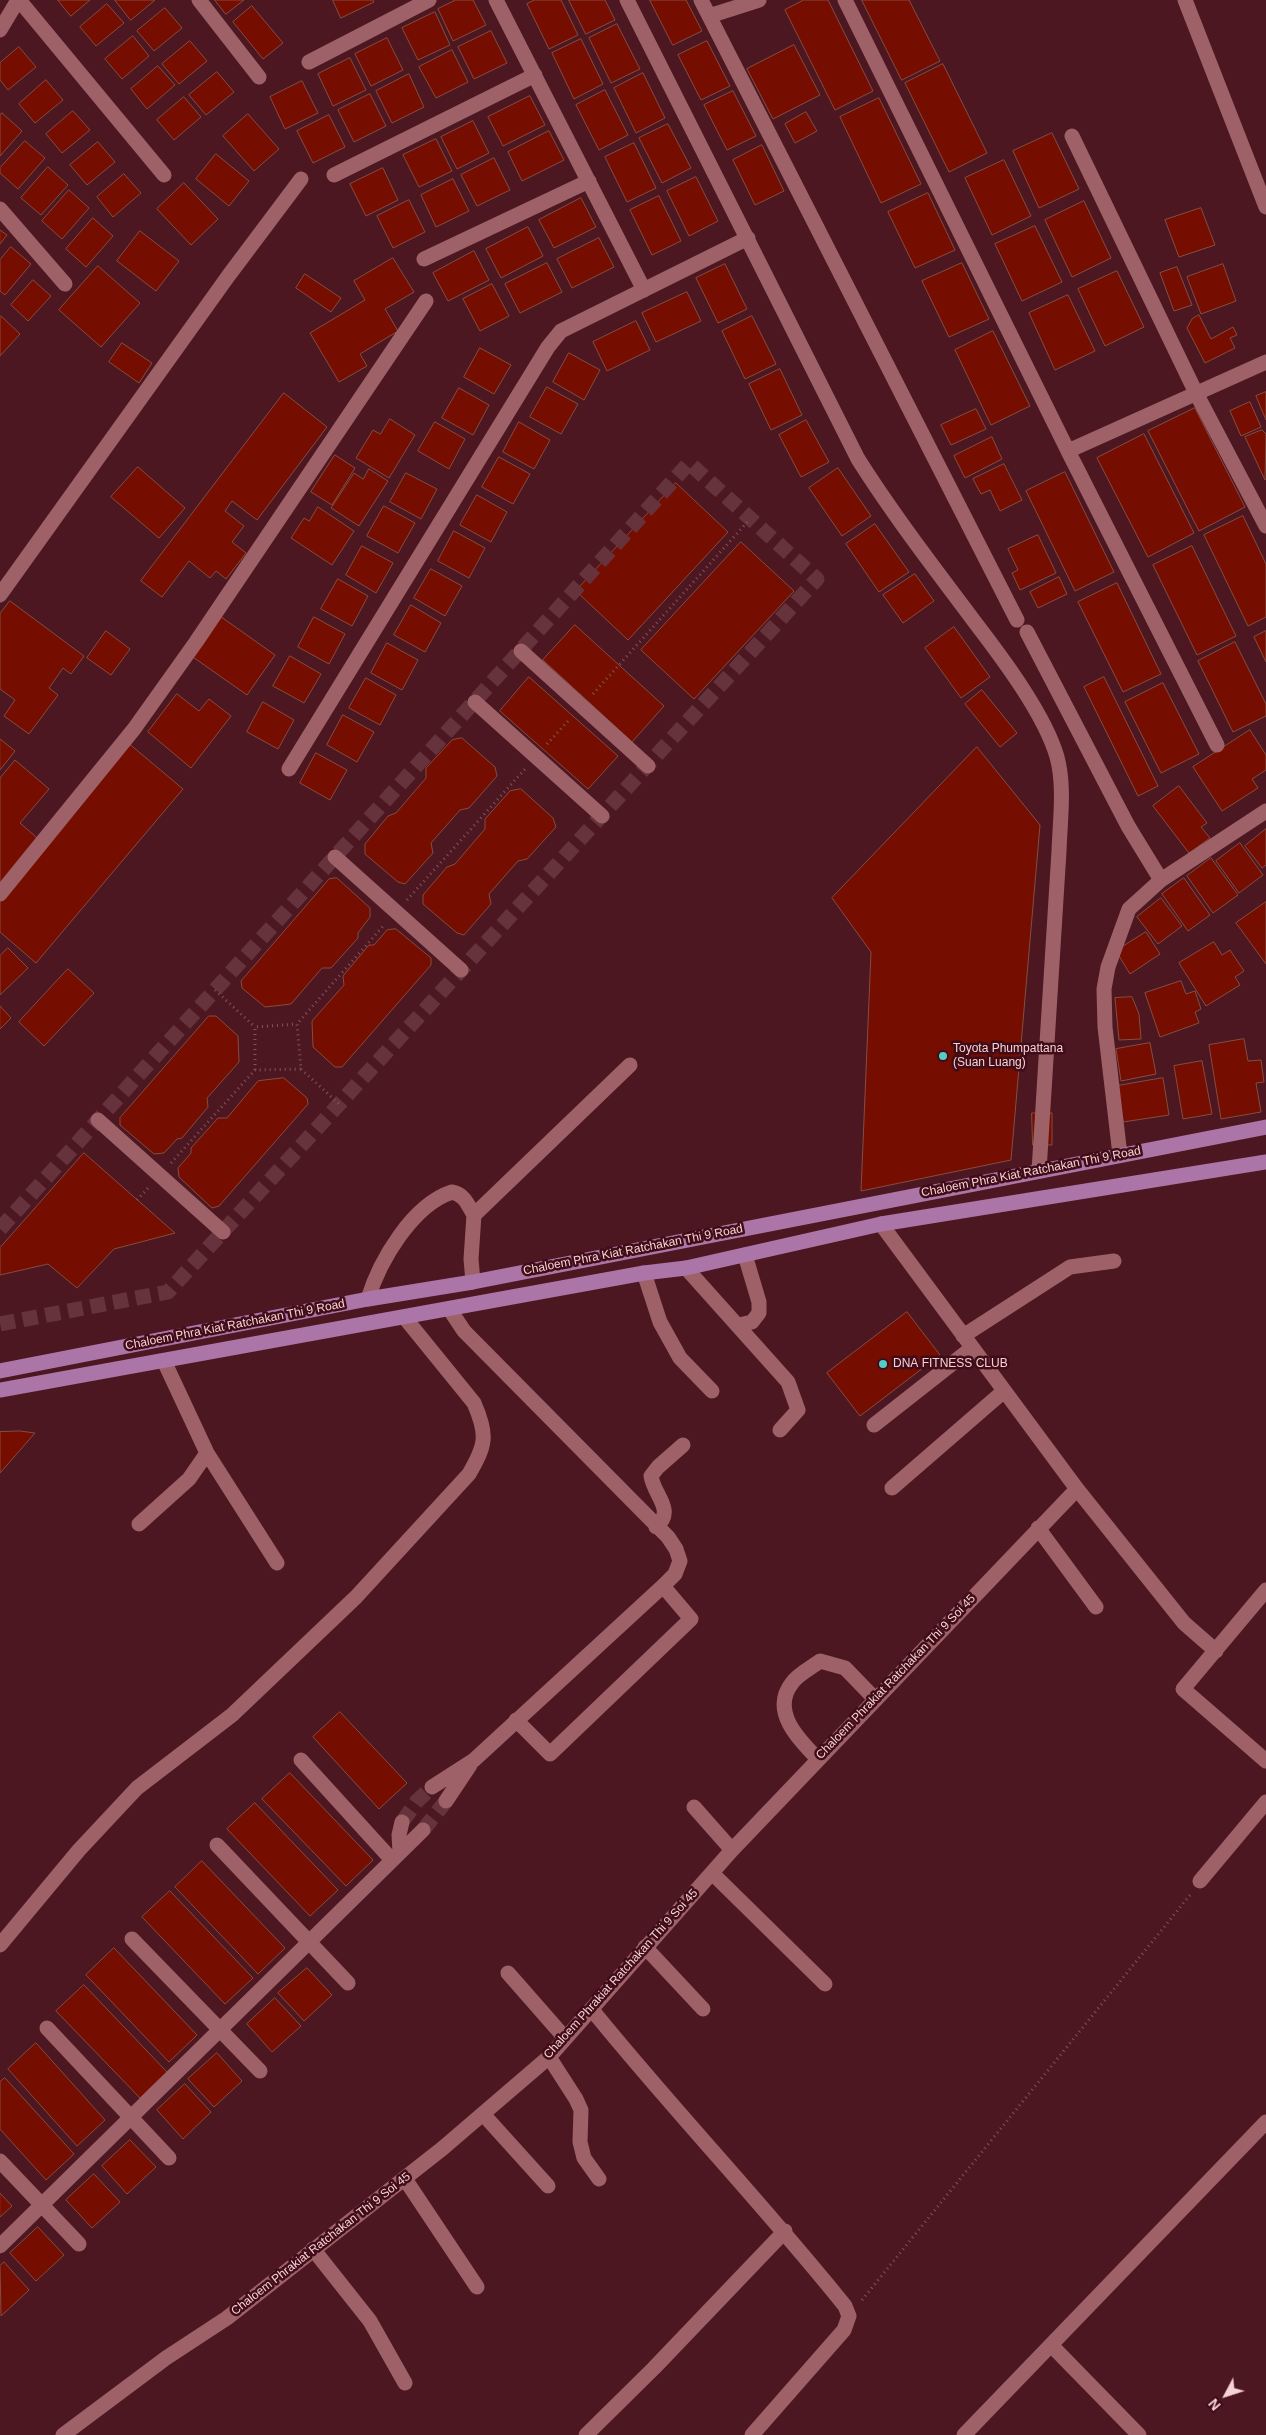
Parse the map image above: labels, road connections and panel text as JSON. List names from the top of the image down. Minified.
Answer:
{"streets":{"main road":["Chaloem Phra Kiat Ratchakan Thi 9 Road"],"street":["Chaloem Phrakiat Ratchakan Thi 9 Soi 45"]},"places":["Toyota Phumpattana (Suan Luang)","DNA FITNESS CLUB"],"north":"bottom left"}
